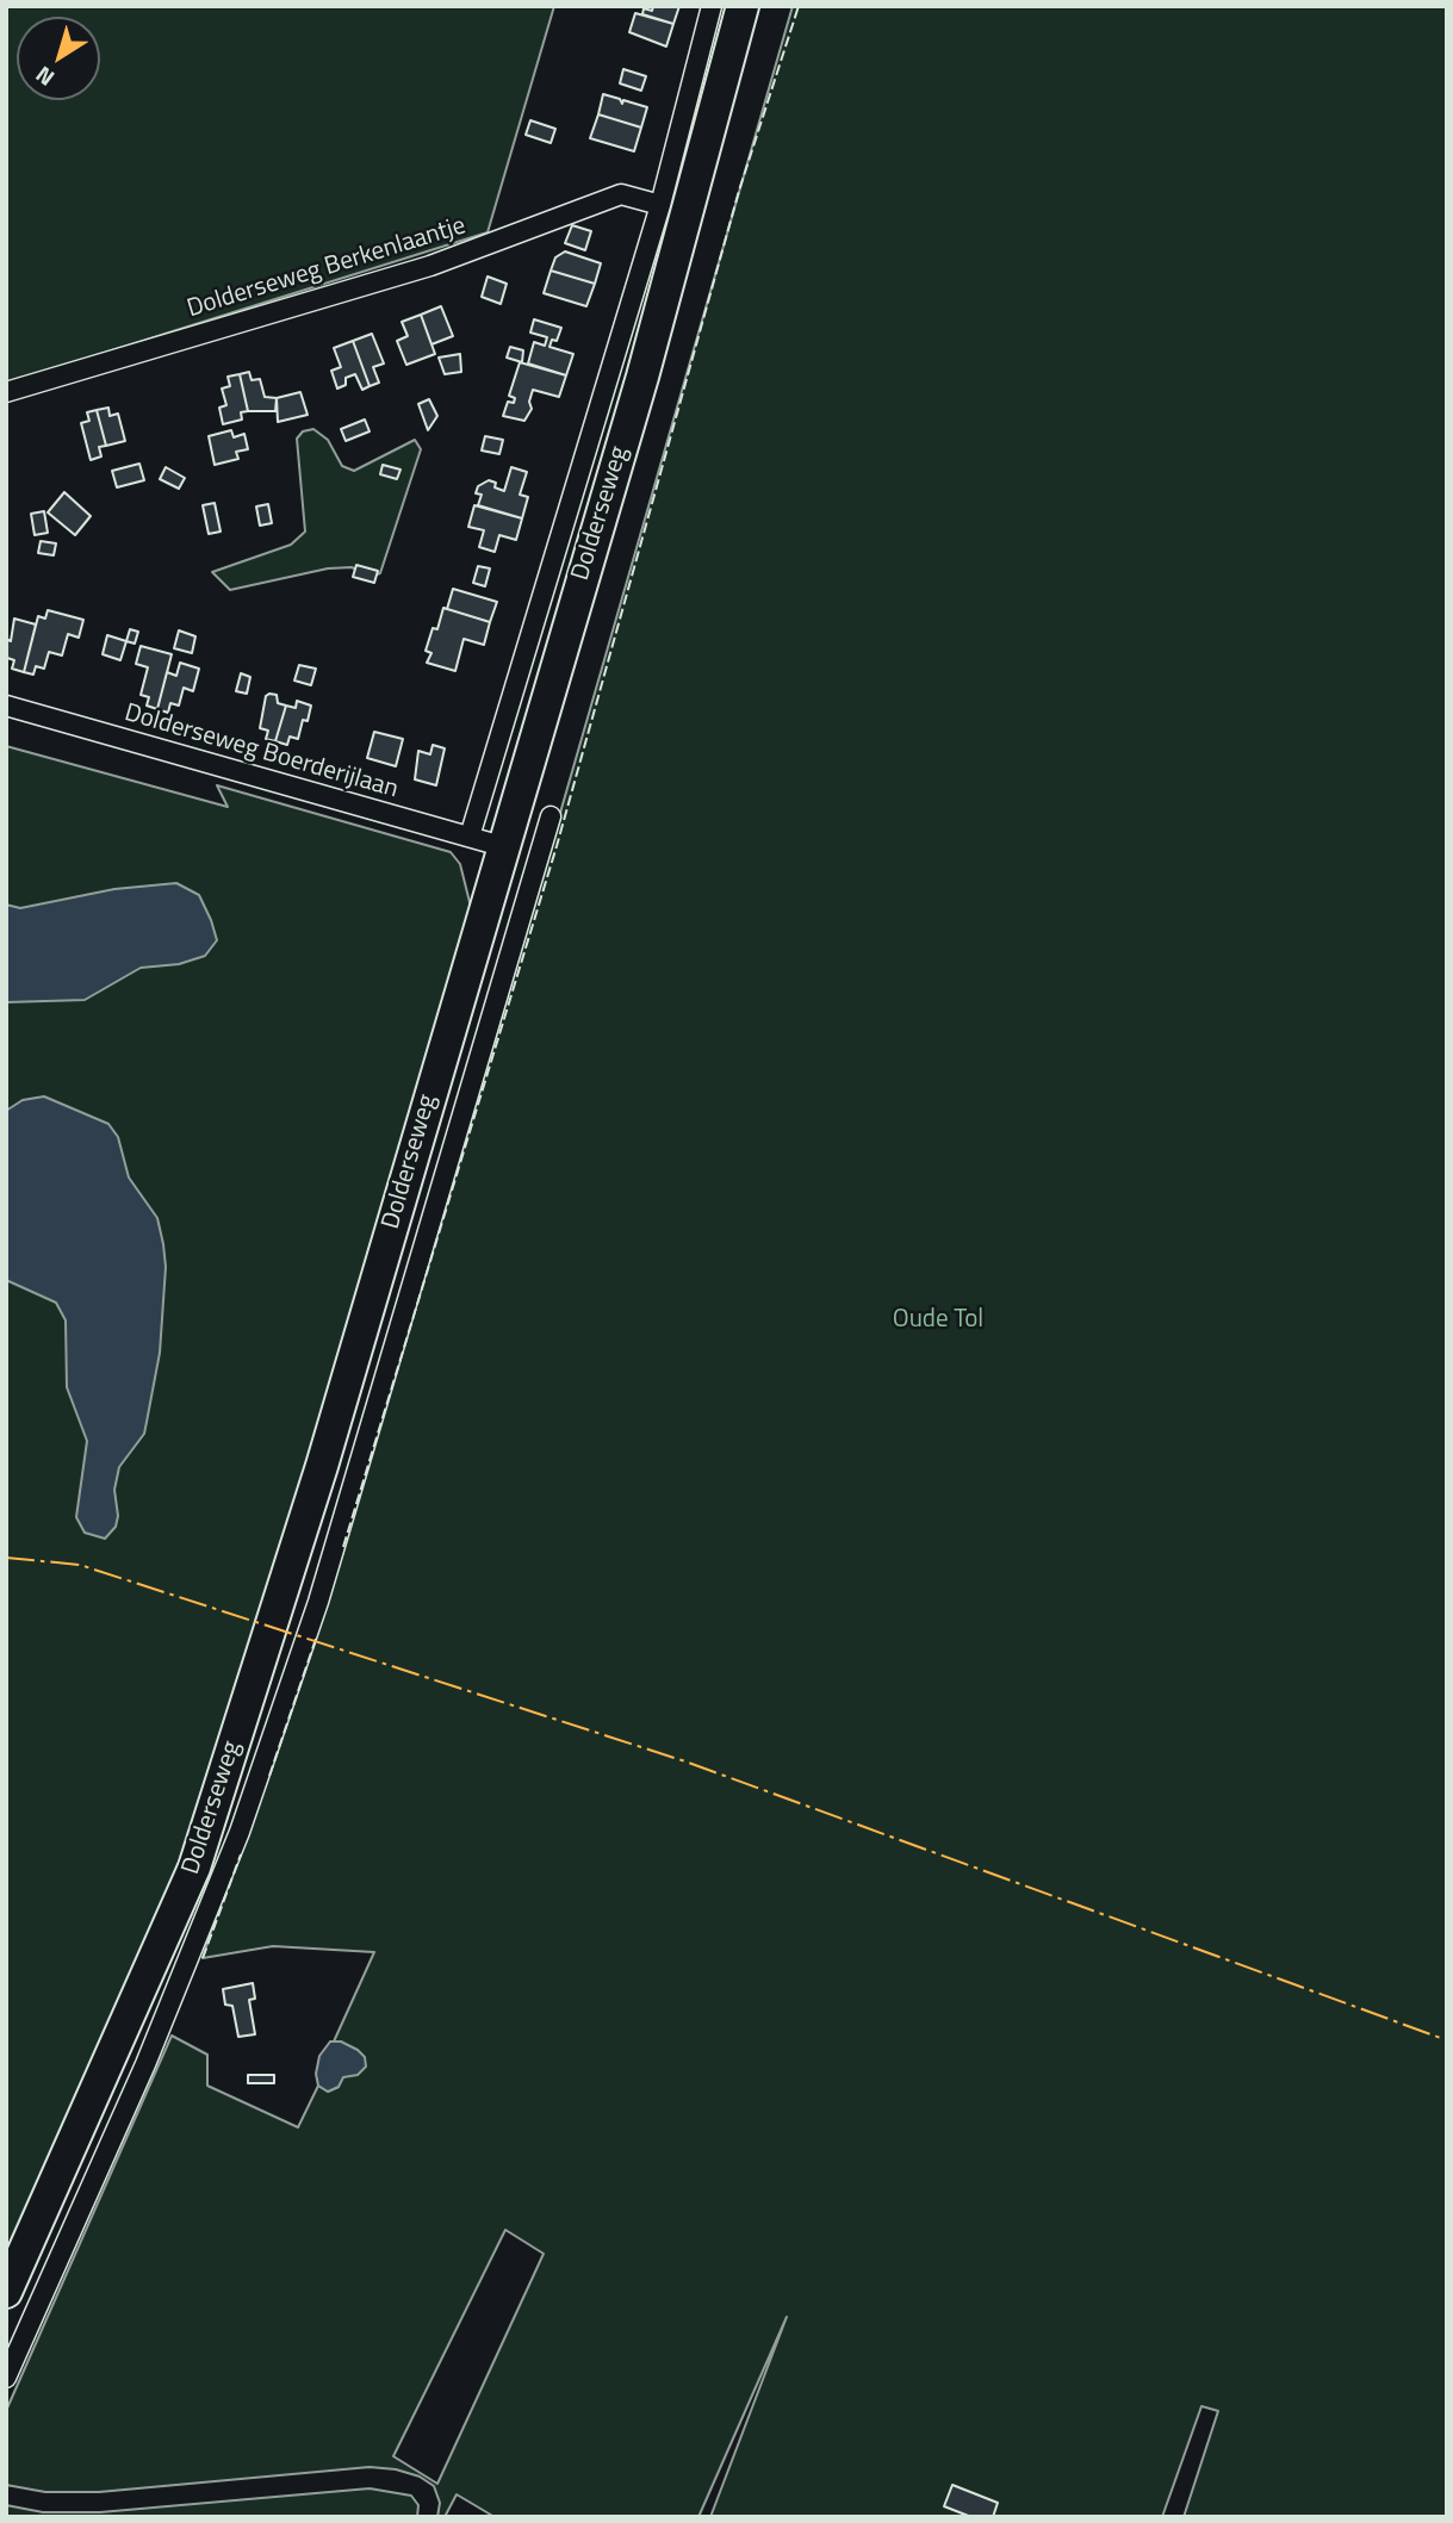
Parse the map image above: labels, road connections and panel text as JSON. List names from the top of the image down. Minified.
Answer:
{"streets":{"main road":["Dolderseweg"],"street":["Dolderseweg Berkenlaantje","Dolderseweg Boerderijlaan"]},"crossings":[["Dolderseweg","Dolderseweg Boerderijlaan"]],"parks":["Oude Tol"],"north":"bottom left"}
